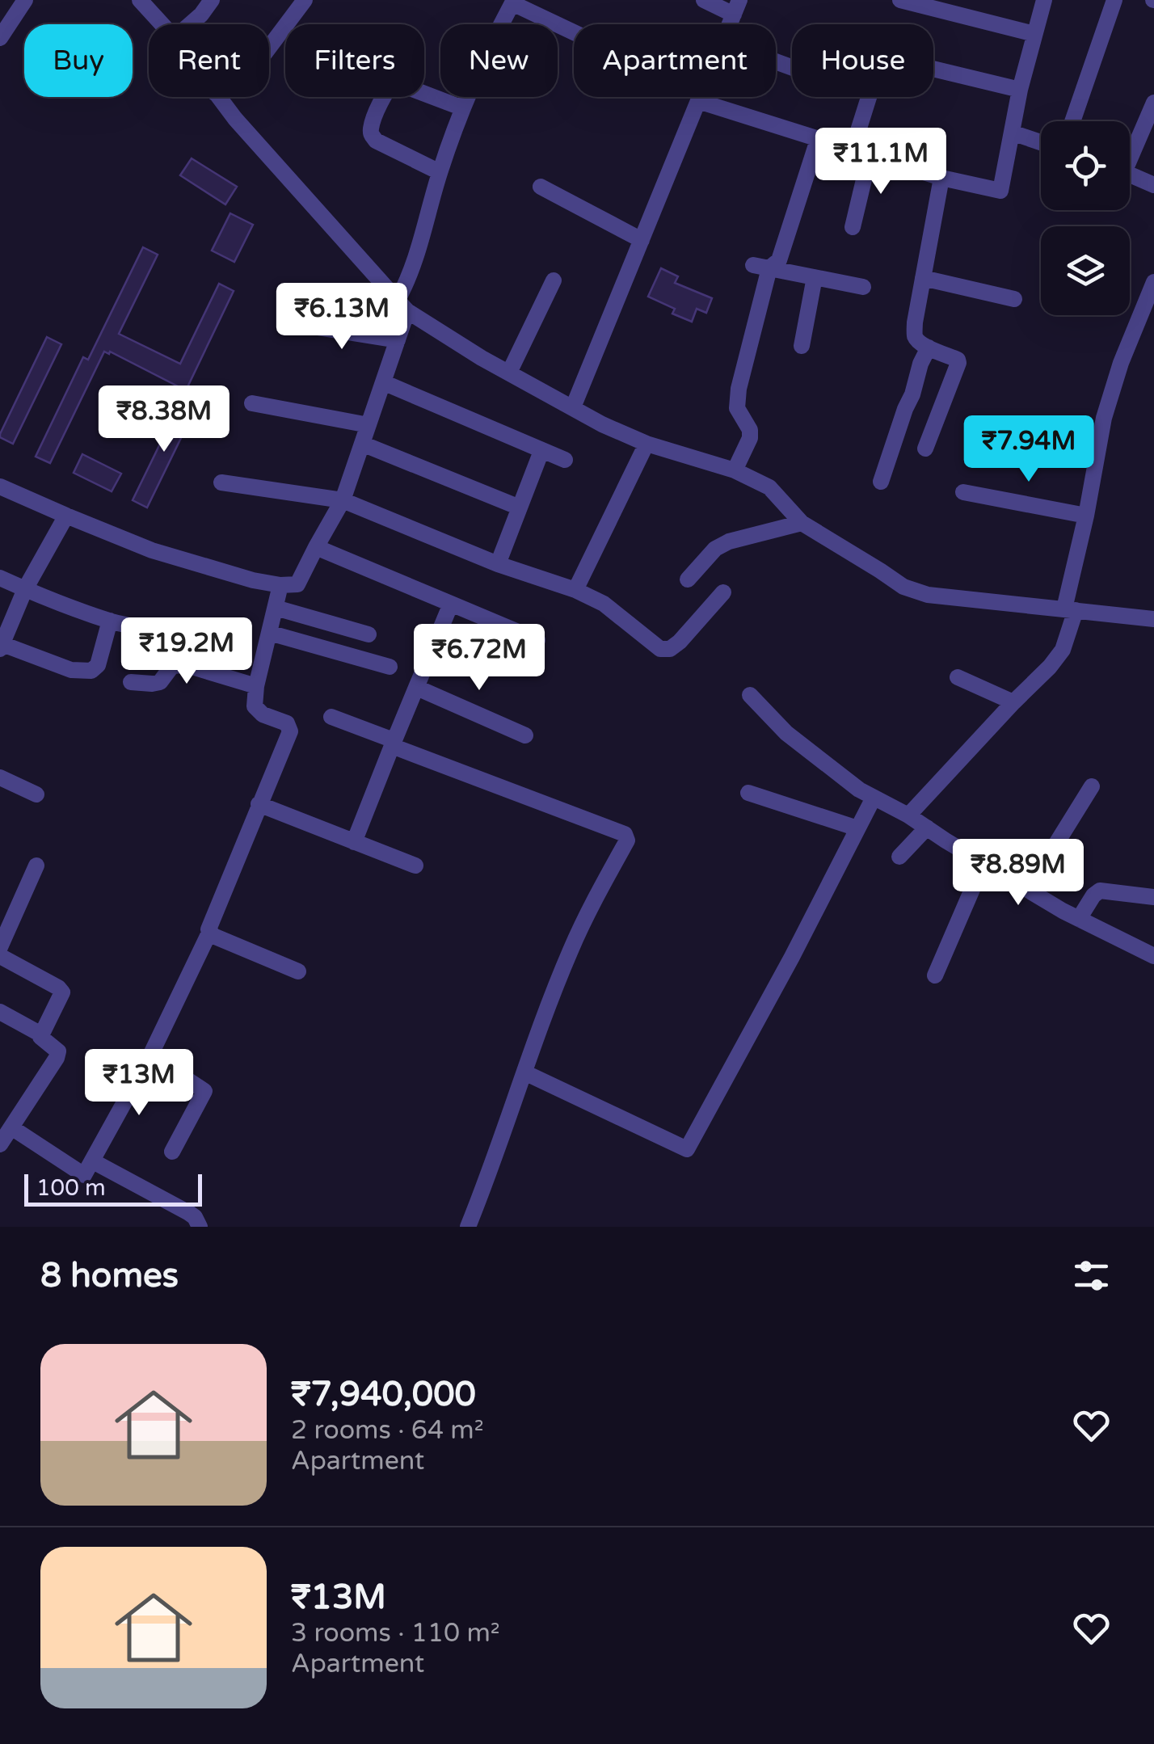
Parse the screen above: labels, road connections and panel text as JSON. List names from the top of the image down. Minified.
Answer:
{"scale_bar":"100 m","page":{"chip":["Buy","Rent","Filters","New","Apartment","House"],"price":["₹11.1M","₹6.13M","₹8.38M","₹7.94M","₹19.2M","₹6.72M","₹8.89M","₹13M"],"scale":"100 m","heading":"8 homes","list":[{"name":"₹7,940,000","note":"2 rooms · 64 m² · Apartment"},{"name":"₹13M","note":"3 rooms · 110 m² · Apartment"}]}}
